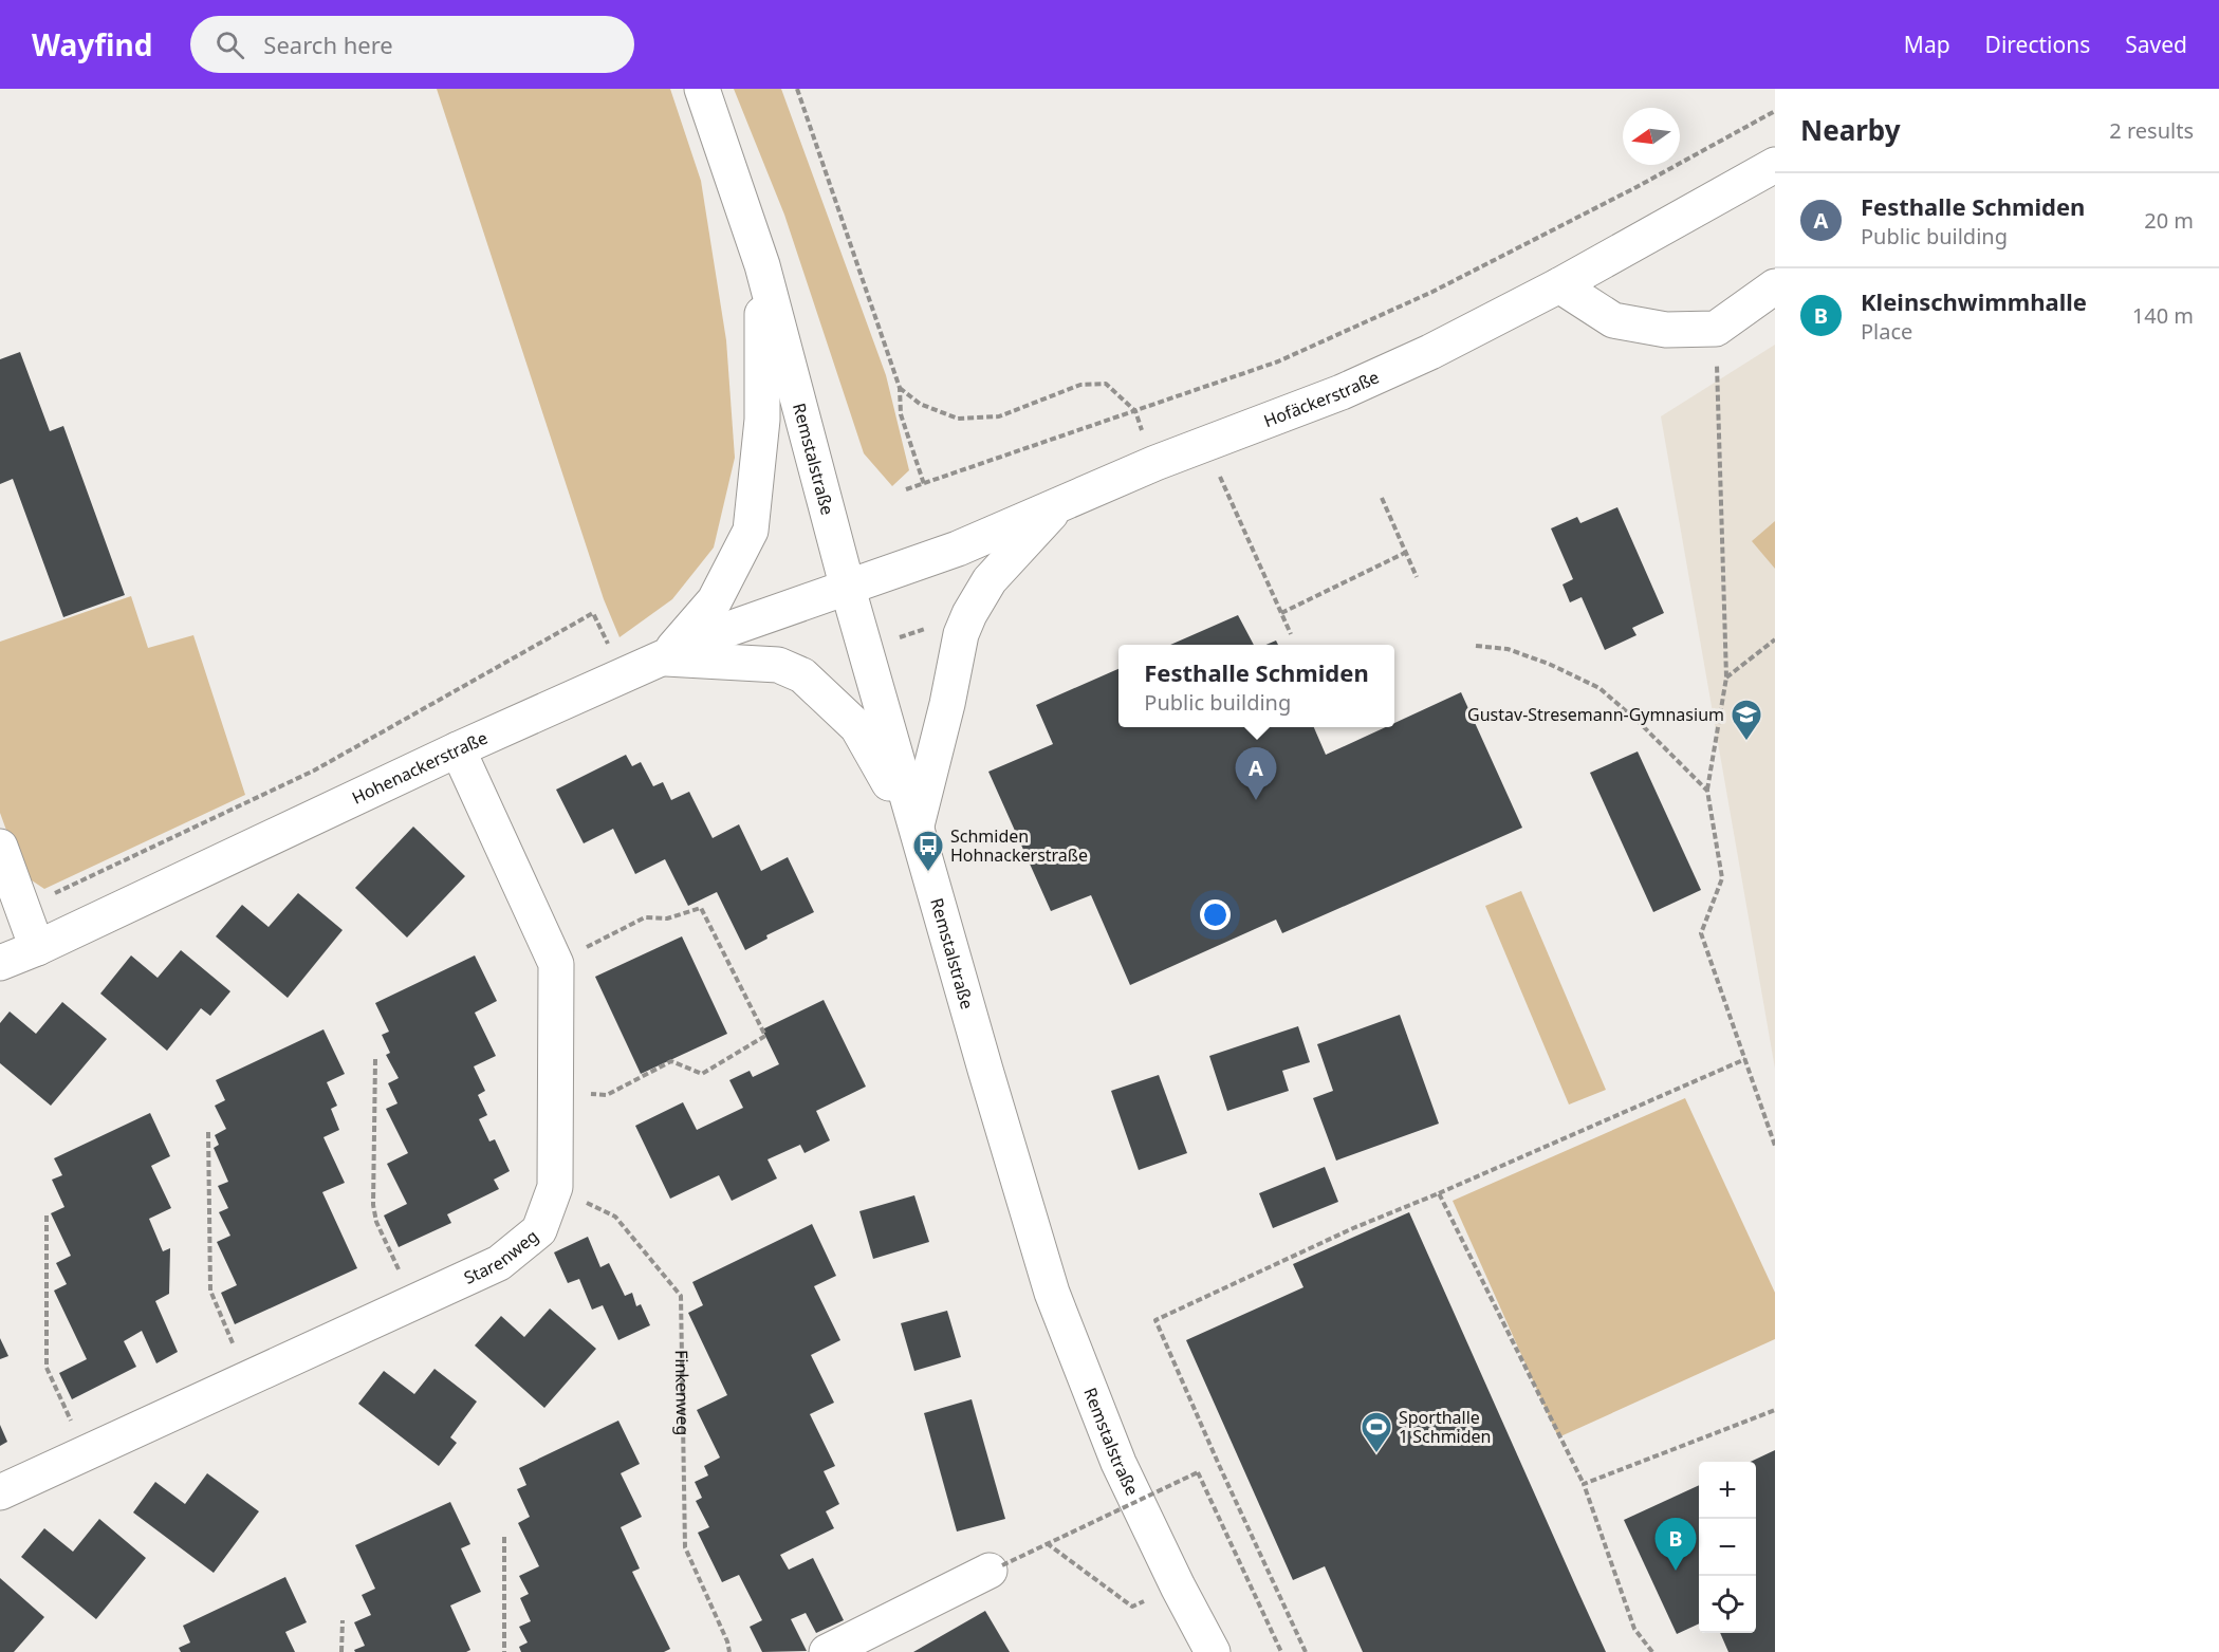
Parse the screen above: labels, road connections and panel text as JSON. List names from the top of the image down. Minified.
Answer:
{"streets":{"street":["Hofäckerstraße","Remstalstraße","Hohenackerstraße","Starenweg"],"path":["Finkenweg"]},"crossings":[["Hofäckerstraße","Remstalstraße"],["Hofäckerstraße","Hohenackerstraße"],["Remstalstraße","Hohenackerstraße"],["Hohenackerstraße","Starenweg"],["Starenweg","Finkenweg"]],"places":{"school or university":["Gustav-Stresemann-Gymnasium"],"bus stop":["Schmiden Hohnackerstraße"],"sports":["Sporthalle 1 Schmiden"]},"north":"left","page":{"header":"Wayfind","search":"Search here","nav":["Map","Directions","Saved"],"heading":["Nearby","2 results"],"list":[{"mark":"A","name":"Festhalle Schmiden","note":"Public building","value":"20 m"},{"mark":"B","name":"Kleinschwimmhalle","note":"Place","value":"140 m"}],"popup":["Festhalle Schmiden","Public building"],"pins":["A","B"],"map_buttons":["+","−"]}}
